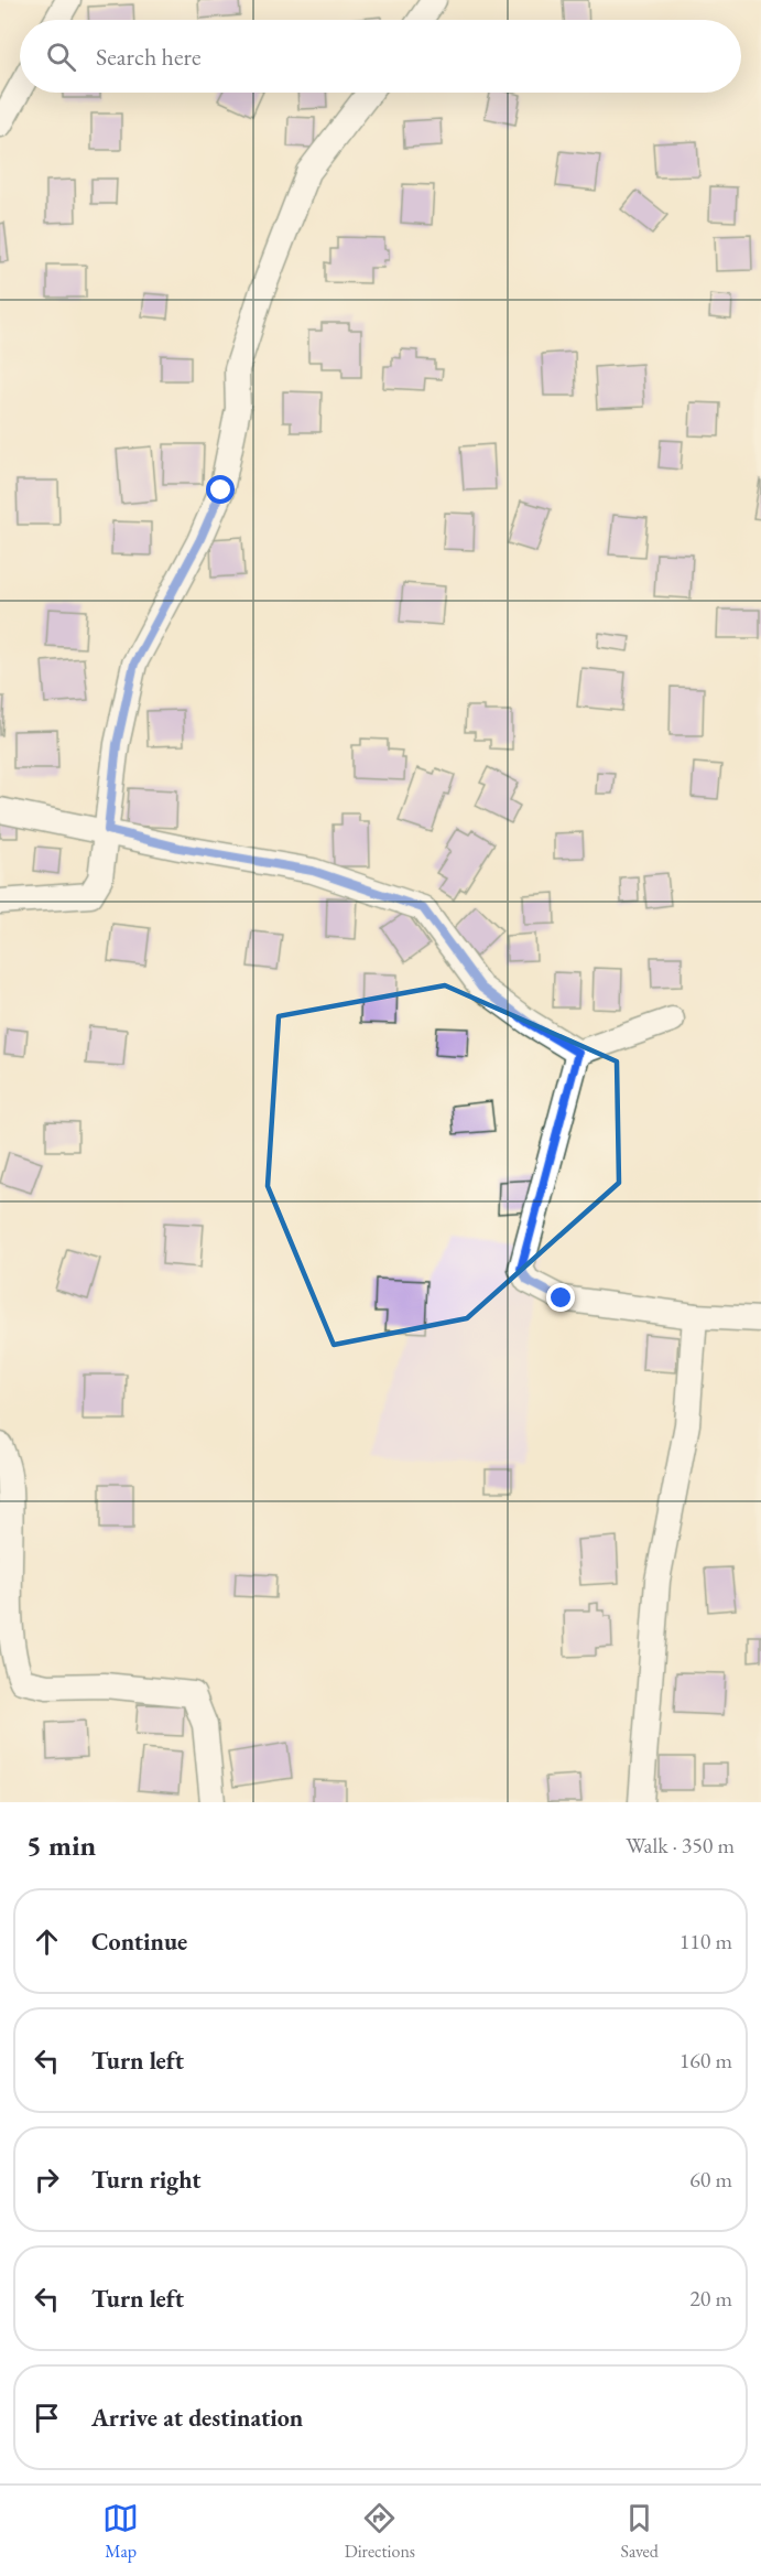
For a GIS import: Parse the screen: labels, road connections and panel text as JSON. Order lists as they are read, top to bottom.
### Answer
{
  "page": {
    "search": "Search here",
    "heading": ["5 min", "Walk · 350 m"],
    "list": [
      ["Continue", "110 m"],
      ["Turn left", "160 m"],
      ["Turn right", "60 m"],
      ["Turn left", "20 m"],
      "Arrive at destination"
    ],
    "nav": ["Map", "Directions", "Saved"]
  }
}
